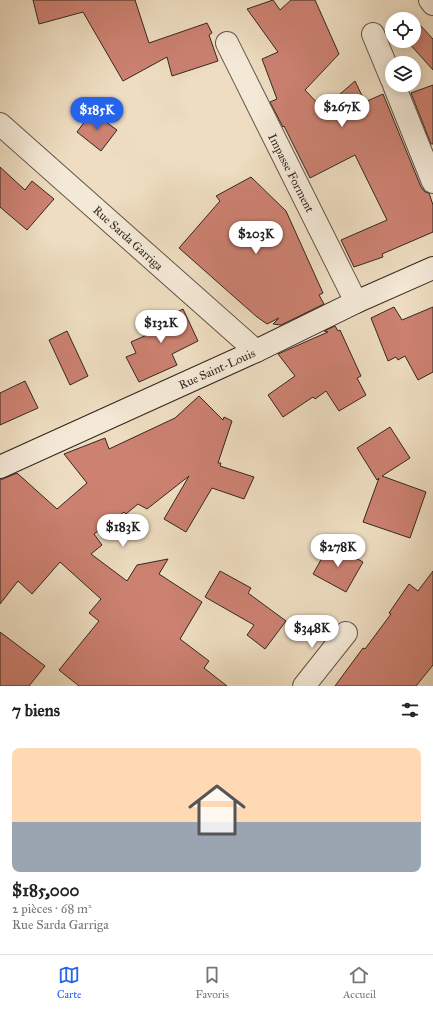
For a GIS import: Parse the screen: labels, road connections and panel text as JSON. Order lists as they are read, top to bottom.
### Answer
{
  "streets": {
    "street": ["Impasse Forment", "Rue Sarda Garriga", "Rue Saint-Louis"]
  },
  "crossings": [
    ["Impasse Forment", "Rue Saint-Louis"],
    ["Rue Sarda Garriga", "Rue Saint-Louis"]
  ],
  "page": {
    "price": [
      "$267K",
      "$185K",
      "$203K",
      "$132K",
      "$183K",
      "$278K",
      "$348K"
    ],
    "heading": "7 biens",
    "list": [
      {
        "name": "$185,000",
        "note": "2 pièces · 68 m² · Rue Sarda Garriga"
      }
    ],
    "tabs": ["Carte", "Favoris", "Accueil"]
  }
}
